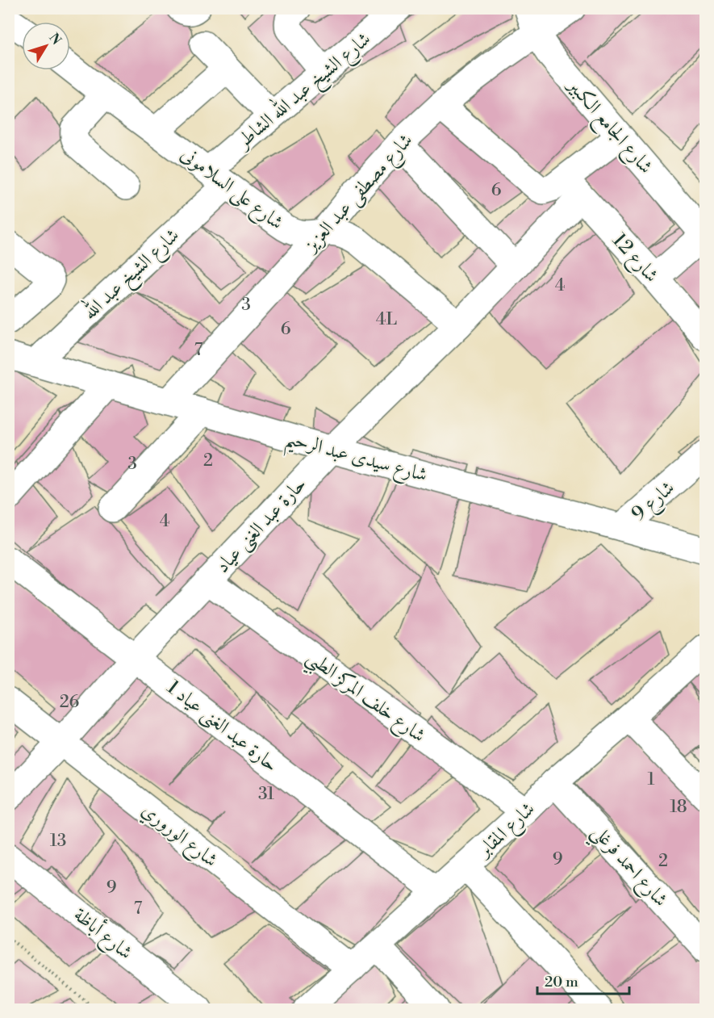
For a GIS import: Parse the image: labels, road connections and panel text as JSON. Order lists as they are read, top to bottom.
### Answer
{
  "streets": {
    "street": [
      "شارع الشيخ عبد الله الشاطر",
      "شارع الجامع الكبير",
      "شارع على السلامونى",
      "شارع مصطفى عبد العزيز",
      "شارع 12",
      "شارع الشيخ عبد الله",
      "شارع سيدى عبد الرحيم",
      "شارع 9",
      "حارة عبد الغنى عياد",
      "شارع خلف المركز الطبي",
      "حارة عبد الغنى عياد 1",
      "شارع المقابر",
      "شارع الوروري",
      "شارع احمد فرغلي",
      "شارع أباظة"
    ]
  },
  "crossings": [
    ["شارع الشيخ عبد الله الشاطر", "شارع على السلامونى"],
    ["شارع الشيخ عبد الله الشاطر", "شارع الشيخ عبد الله"],
    ["شارع الجامع الكبير", "شارع مصطفى عبد العزيز"],
    ["شارع على السلامونى", "شارع مصطفى عبد العزيز"],
    ["شارع على السلامونى", "شارع الشيخ عبد الله"],
    ["شارع على السلامونى", "حارة عبد الغنى عياد"],
    ["شارع مصطفى عبد العزيز", "شارع سيدى عبد الرحيم"],
    ["شارع 12", "حارة عبد الغنى عياد"],
    ["شارع الشيخ عبد الله", "شارع سيدى عبد الرحيم"],
    ["شارع سيدى عبد الرحيم", "شارع 9"],
    ["شارع سيدى عبد الرحيم", "حارة عبد الغنى عياد"],
    ["حارة عبد الغنى عياد", "شارع خلف المركز الطبي"],
    ["حارة عبد الغنى عياد", "حارة عبد الغنى عياد 1"],
    ["حارة عبد الغنى عياد", "شارع الوروري"],
    ["شارع خلف المركز الطبي", "شارع المقابر"],
    ["حارة عبد الغنى عياد 1", "شارع المقابر"],
    ["شارع المقابر", "شارع الوروري"],
    ["شارع المقابر", "شارع احمد فرغلي"]
  ],
  "house_numbers": [
    "6",
    "4",
    "3",
    "4L",
    "6",
    "7",
    "2",
    "3",
    "4",
    "26",
    "1",
    "31",
    "18",
    "13",
    "9",
    "2",
    "9",
    "7"
  ],
  "scale_bar": "20 m",
  "north": "top right"
}
